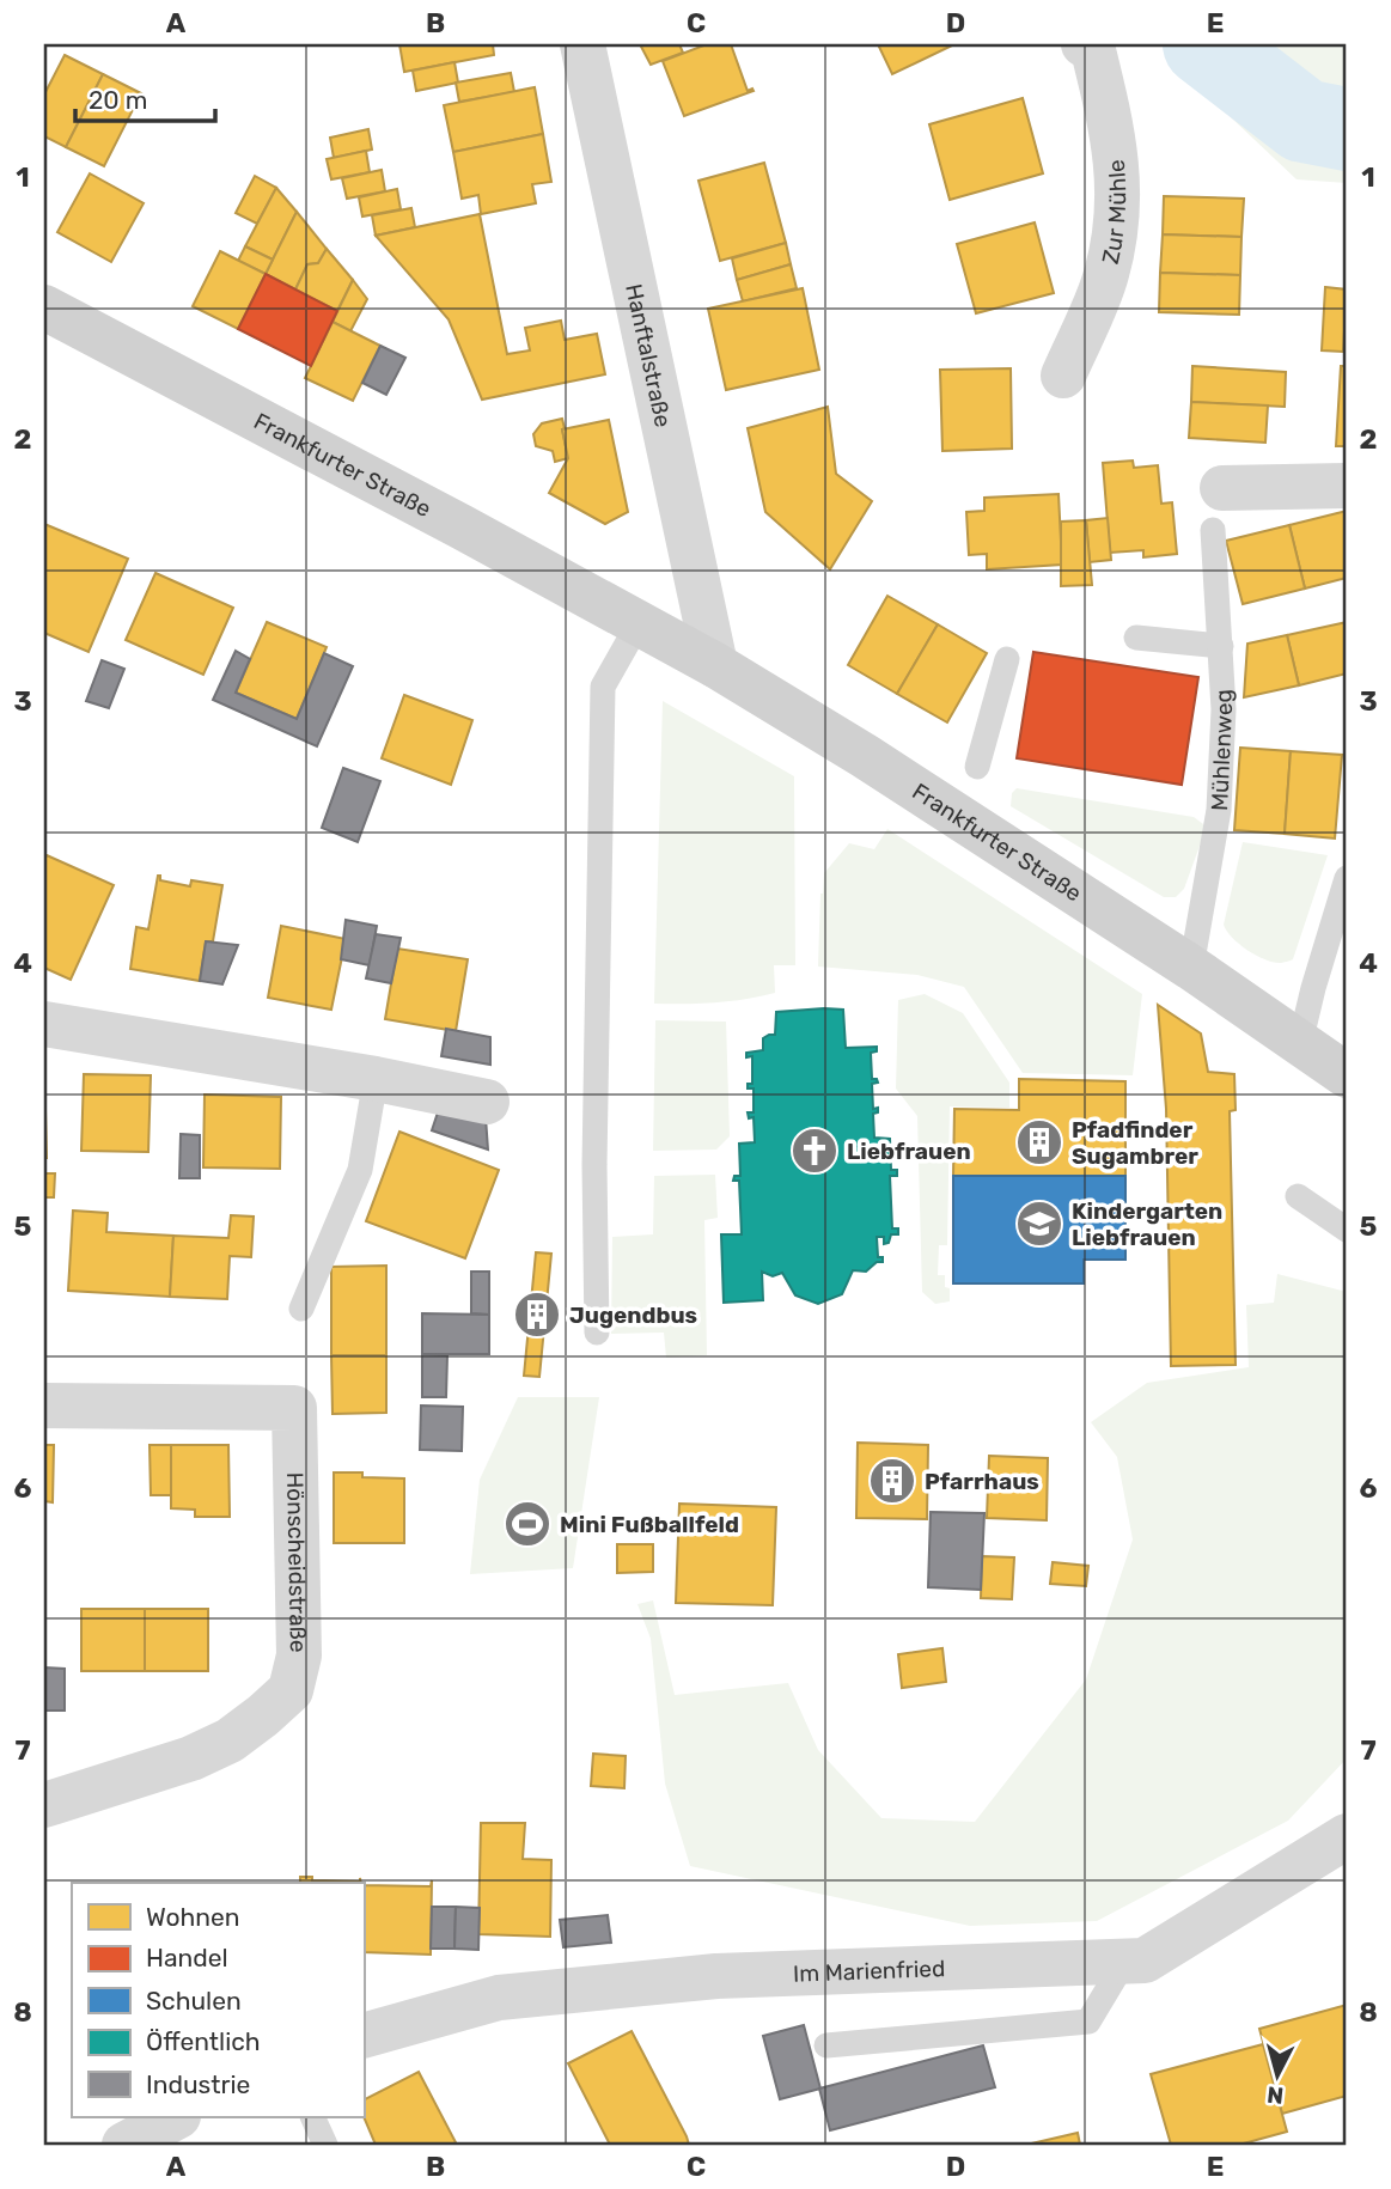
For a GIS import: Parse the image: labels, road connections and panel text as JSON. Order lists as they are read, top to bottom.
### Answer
{
  "streets": {
    "main road": ["Frankfurter Straße"],
    "street": [
      "Zur Mühle",
      "Hanftalstraße",
      "Hönscheidstraße",
      "Im Marienfried"
    ],
    "lane": ["Mühlenweg"]
  },
  "crossings": [
    ["Hanftalstraße", "Frankfurter Straße"],
    ["Frankfurter Straße", "Mühlenweg"]
  ],
  "places": {
    "building": ["Pfadfinder Sugambrer", "Jugendbus", "Pfarrhaus"],
    "church": ["Liebfrauen"],
    "school or university": ["Kindergarten Liebfrauen"],
    "sports": ["Mini Fußballfeld"]
  },
  "legend": [
    "Wohnen",
    "Handel",
    "Schulen",
    "Öffentlich",
    "Industrie"
  ],
  "scale_bar": "20 m",
  "north": "bottom",
  "grid": {
    "columns": [
      "A",
      "B",
      "C",
      "D",
      "E"
    ],
    "rows": [
      "1",
      "2",
      "3",
      "4",
      "5",
      "6",
      "7",
      "8"
    ]
  }
}
